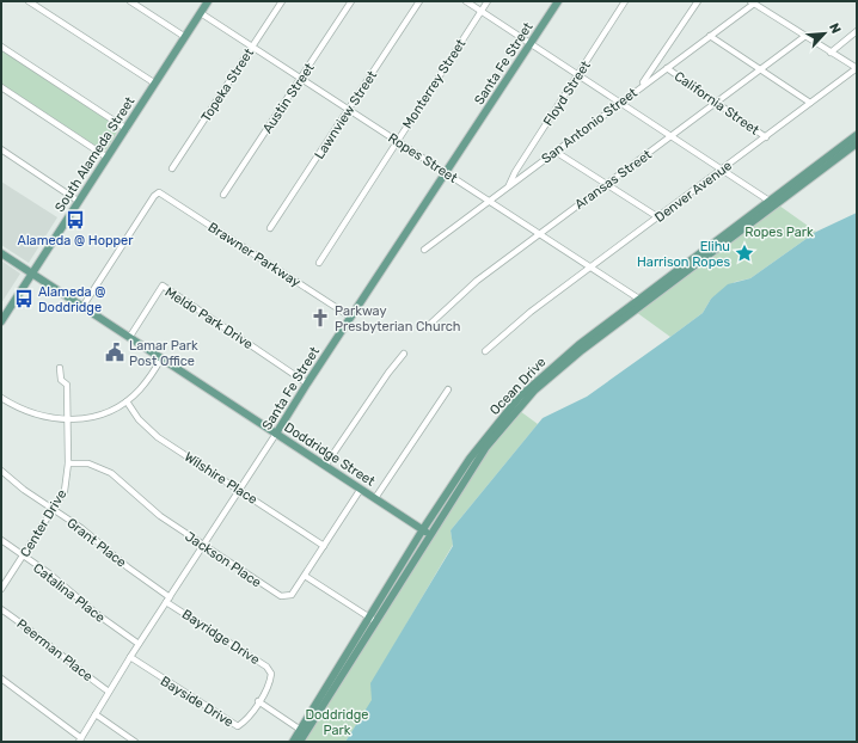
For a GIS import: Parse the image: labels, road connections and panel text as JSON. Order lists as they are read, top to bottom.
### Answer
{
  "streets": {
    "main road": [
      "Santa Fe Street",
      "South Alameda Street",
      "Ocean Drive",
      "Doddridge Street"
    ],
    "street": [
      "Monterrey Street",
      "Topeka Street",
      "Floyd Street",
      "Austin Street",
      "California Street",
      "Lawnview Street",
      "San Antonio Street",
      "Ropes Street",
      "Aransas Street",
      "Denver Avenue",
      "Brawner Parkway",
      "Meldo Park Drive",
      "Wilshire Place",
      "Center Drive",
      "Grant Place",
      "Jackson Place",
      "Catalina Place",
      "Bayridge Drive",
      "Peerman Place",
      "Bayside Drive"
    ]
  },
  "crossings": [
    ["Santa Fe Street", "Ropes Street"],
    ["Santa Fe Street", "Brawner Parkway"],
    ["Santa Fe Street", "Meldo Park Drive"],
    ["Santa Fe Street", "Doddridge Street"],
    ["Santa Fe Street", "Wilshire Place"],
    ["Santa Fe Street", "Grant Place"],
    ["Santa Fe Street", "Jackson Place"],
    ["Santa Fe Street", "Catalina Place"],
    ["Santa Fe Street", "Bayridge Drive"],
    ["Santa Fe Street", "Peerman Place"],
    ["Santa Fe Street", "Bayside Drive"],
    ["Monterrey Street", "Ropes Street"],
    ["Topeka Street", "Ropes Street"],
    ["Floyd Street", "San Antonio Street"],
    ["Austin Street", "Ropes Street"],
    ["California Street", "San Antonio Street"],
    ["California Street", "Aransas Street"],
    ["California Street", "Denver Avenue"],
    ["Lawnview Street", "Ropes Street"],
    ["San Antonio Street", "Ropes Street"],
    ["South Alameda Street", "Ropes Street"],
    ["South Alameda Street", "Doddridge Street"],
    ["Ropes Street", "Aransas Street"],
    ["Ropes Street", "Denver Avenue"],
    ["Ropes Street", "Ocean Drive"],
    ["Brawner Parkway", "Doddridge Street"],
    ["Meldo Park Drive", "Doddridge Street"],
    ["Ocean Drive", "Doddridge Street"],
    ["Center Drive", "Grant Place"],
    ["Center Drive", "Jackson Place"],
    ["Center Drive", "Catalina Place"],
    ["Grant Place", "Bayridge Drive"],
    ["Bayridge Drive", "Bayside Drive"]
  ],
  "parks": ["Ropes Park", "Doddridge Park"],
  "places": {
    "bus stop": ["Alameda @ Hopper", "Alameda @ Doddridge"],
    "place": ["Elihu Harrison Ropes"],
    "church": ["Parkway Presbyterian Church"],
    "public building": ["Lamar Park Post Office"]
  },
  "north": "top right"
}
